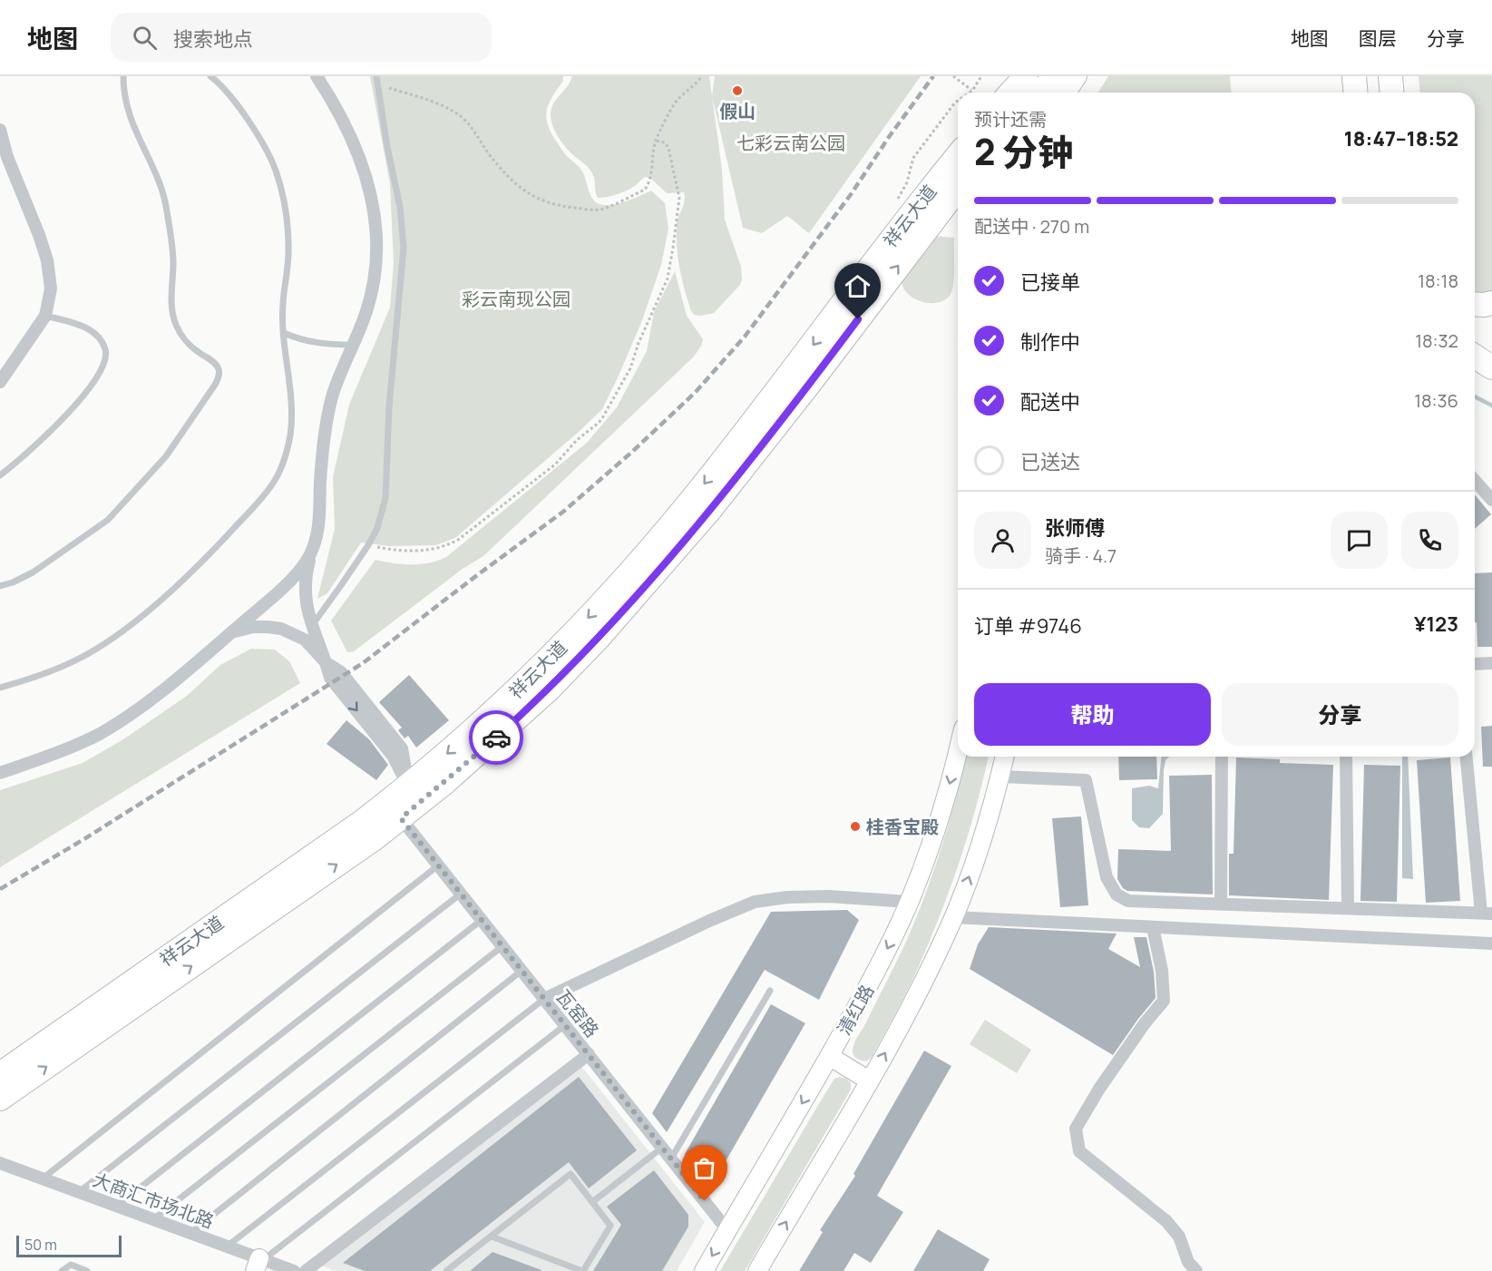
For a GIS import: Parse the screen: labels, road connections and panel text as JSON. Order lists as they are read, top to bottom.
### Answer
{
  "streets": {
    "highway": ["祥云大道"],
    "main road": ["清红路"],
    "street": ["瓦窑路", "大商汇市场北路"]
  },
  "crossings": [
    ["祥云大道", "瓦窑路"],
    ["清红路", "瓦窑路"]
  ],
  "parks": ["七彩云南公园", "彩云南现公园"],
  "places": ["假山", "桂香宝殿"],
  "scale_bar": "50 m",
  "page": {
    "header": "地图",
    "search": "搜索地点",
    "nav": ["地图", "图层", "分享"],
    "heading": ["2 分钟", "预计还需", "18:47–18:52"],
    "panel": [
      "张师傅",
      "骑手 · 4.7",
      "订单 #9746",
      "¥123"
    ],
    "bar": "配送中 · 270 m",
    "list": [
      ["已接单", "18:18"],
      ["制作中", "18:32"],
      ["配送中", "18:36"],
      "已送达"
    ],
    "buttons": ["帮助", "分享"],
    "scale": "50 m"
  }
}
